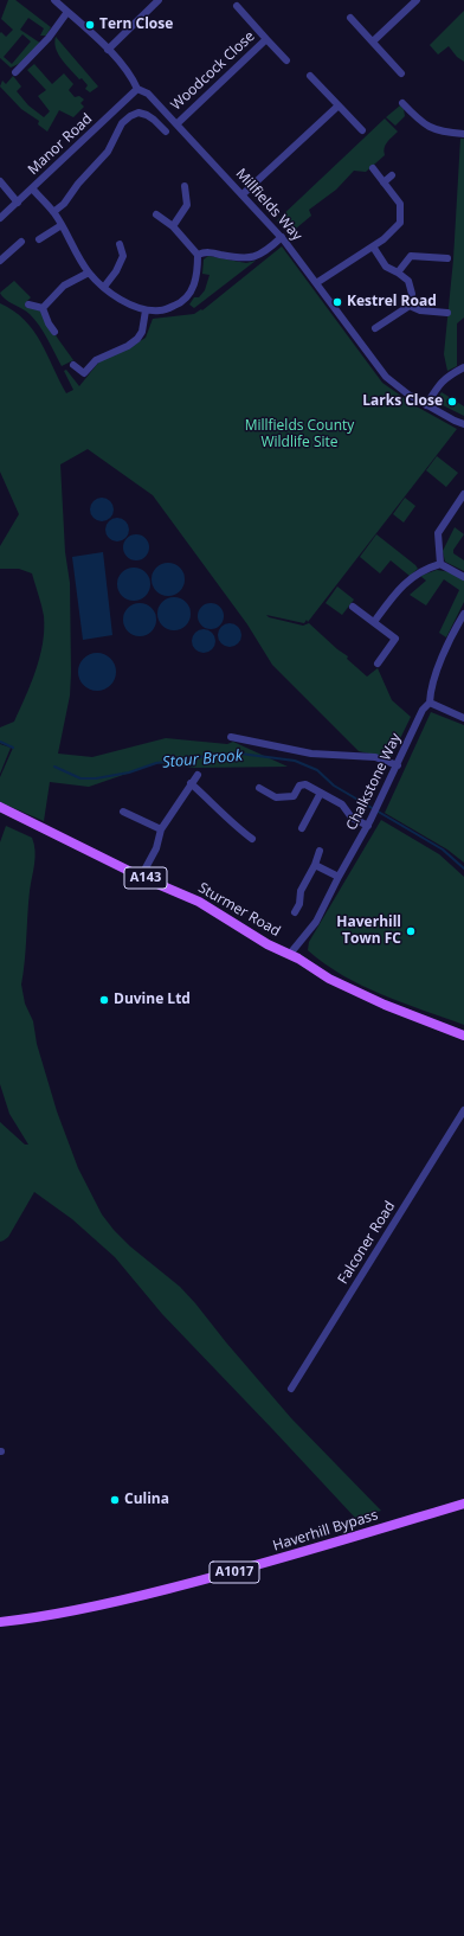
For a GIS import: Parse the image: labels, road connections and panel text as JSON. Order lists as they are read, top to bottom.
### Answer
{
  "streets": {
    "main road": [
      "A143",
      "Sturmer Road",
      "Haverhill Bypass",
      "A1017"
    ],
    "street": [
      "Woodcock Close",
      "Manor Road",
      "Millfields Way",
      "Chalkstone Way",
      "Falconer Road"
    ]
  },
  "crossings": [
    ["Woodcock Close", "Millfields Way"],
    ["Manor Road", "Millfields Way"],
    ["Chalkstone Way", "Sturmer Road"]
  ],
  "water": ["Stour Brook"],
  "parks": ["Millfields County Wildlife Site"],
  "places": [
    "Tern Close",
    "Kestrel Road",
    "Larks Close",
    "Haverhill Town FC",
    "Duvine Ltd",
    "Culina"
  ]
}
